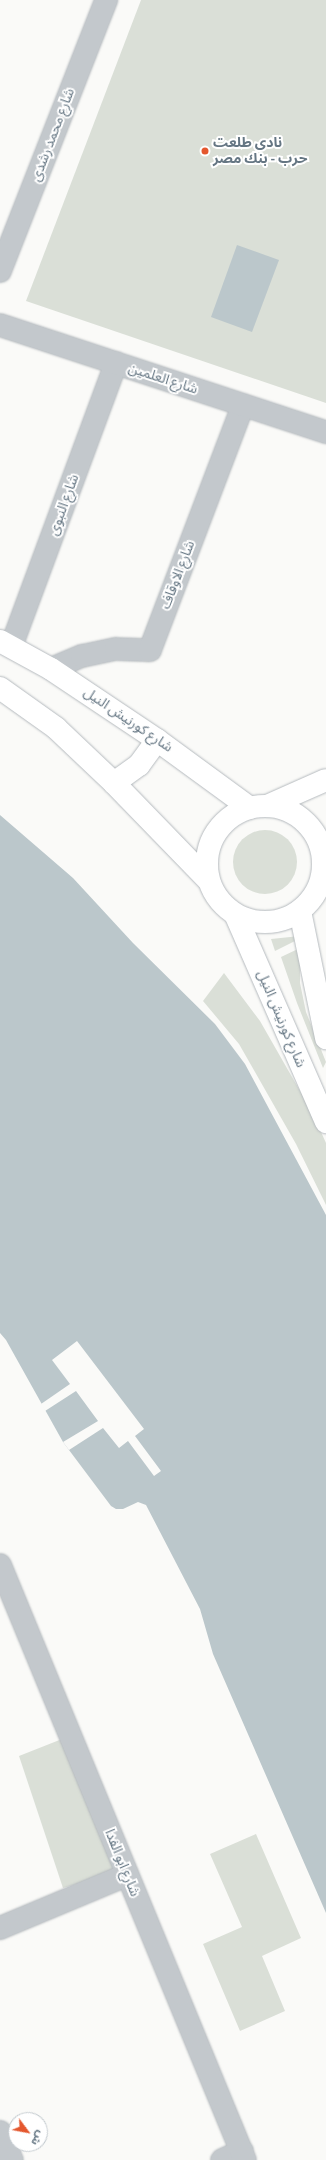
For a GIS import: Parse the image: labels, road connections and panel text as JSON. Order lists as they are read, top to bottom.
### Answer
{
  "streets": {
    "main road": ["شارع كورنيش النيل"],
    "street": [
      "شارع محمد رشدى",
      "شارع العلمين",
      "شارع النبوى",
      "شارع الاوقاف",
      "شارع ابو الفدا"
    ]
  },
  "crossings": [
    ["شارع العلمين", "شارع النبوى"],
    ["شارع العلمين", "شارع الاوقاف"],
    ["شارع النبوى", "شارع كورنيش النيل"],
    ["شارع الاوقاف", "شارع كورنيش النيل"]
  ],
  "places": ["نادى طلعت حرب - بنك مصر"],
  "north": "bottom right"
}
